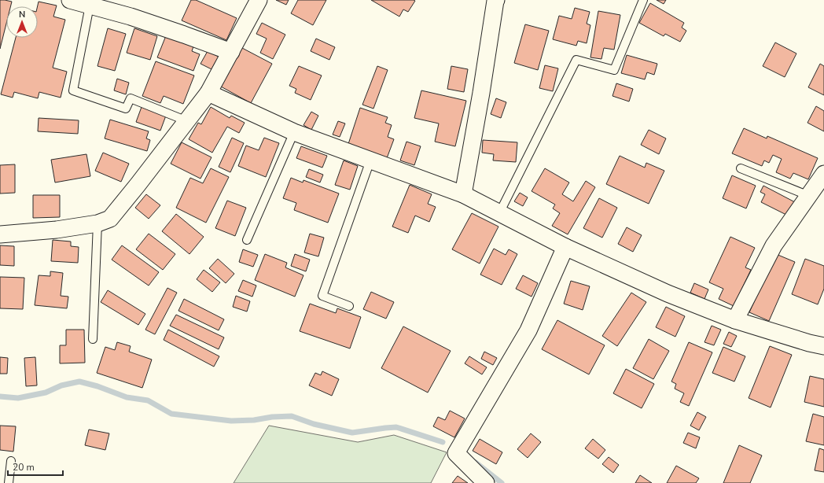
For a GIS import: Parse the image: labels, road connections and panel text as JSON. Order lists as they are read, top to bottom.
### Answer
{
  "scale_bar": "20 m",
  "north": "top"
}
